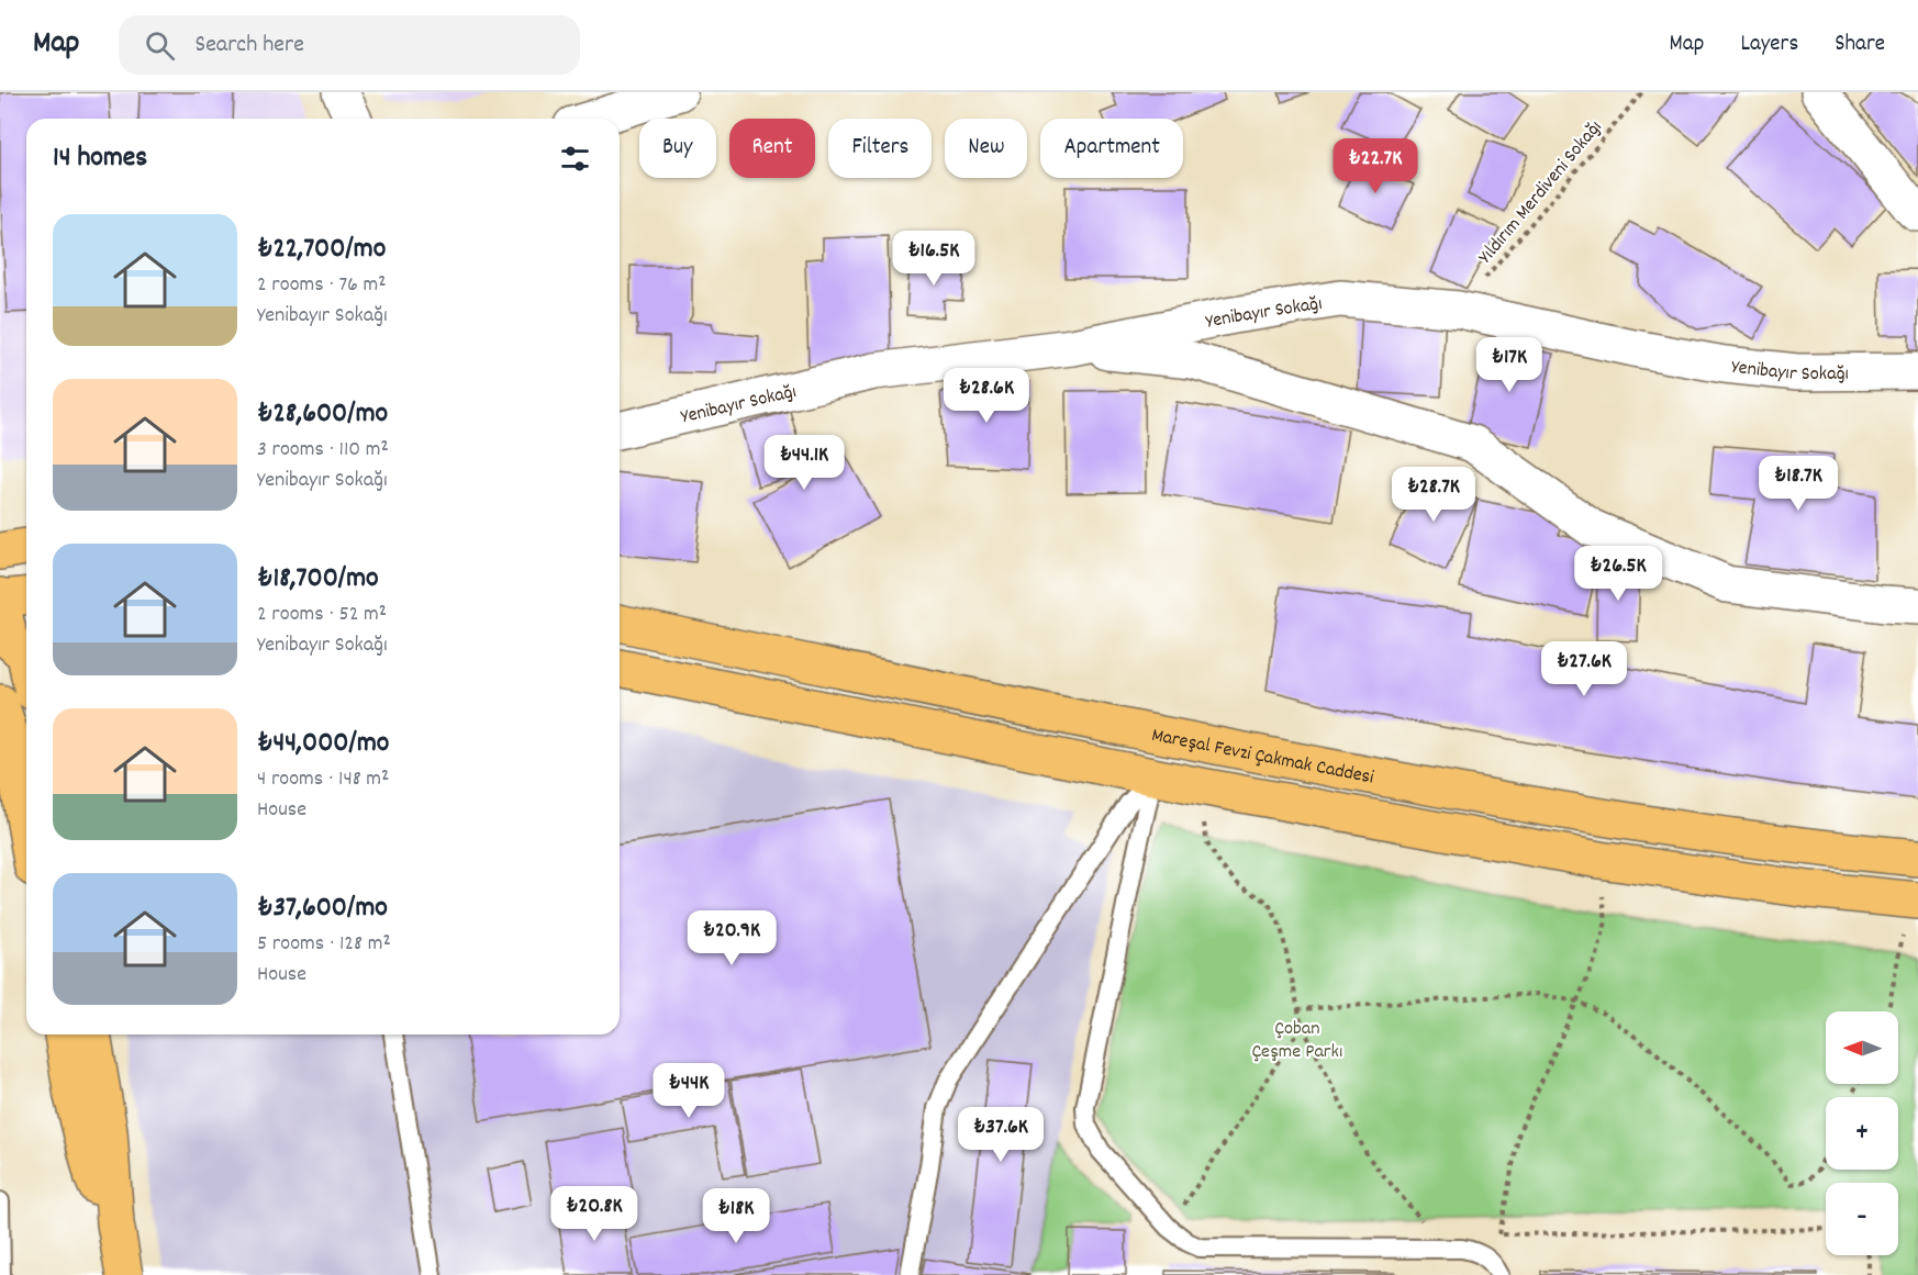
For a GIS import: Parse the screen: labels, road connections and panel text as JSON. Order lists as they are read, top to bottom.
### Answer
{
  "streets": {
    "main road": ["Mareşal Fevzi Çakmak Caddesi"],
    "street": ["Yenibayır Sokağı"],
    "path": ["Yıldırım Merdiveni Sokağı"]
  },
  "crossings": [
    ["Yıldırım Merdiveni Sokağı", "Yenibayır Sokağı"]
  ],
  "parks": ["Çoban Çeşme Parkı"],
  "north": "left",
  "page": {
    "header": "Map",
    "search": "Search here",
    "nav": ["Map", "Layers", "Share"],
    "chip": [
      "Buy",
      "Rent",
      "Filters",
      "New",
      "Apartment"
    ],
    "heading": "14 homes",
    "price": [
      "₺22.7K",
      "₺16.5K",
      "₺17K",
      "₺28.6K",
      "₺44.1K",
      "₺18.7K",
      "₺28.7K",
      "₺26.5K",
      "₺27.6K",
      "₺20.9K",
      "₺44K",
      "₺37.6K",
      "₺20.8K",
      "₺18K"
    ],
    "list": [
      {
        "name": "₺22,700/mo",
        "note": "2 rooms · 76 m² · Yenibayır Sokağı"
      },
      {
        "name": "₺28,600/mo",
        "note": "3 rooms · 110 m² · Yenibayır Sokağı"
      },
      {
        "name": "₺18,700/mo",
        "note": "2 rooms · 52 m² · Yenibayır Sokağı"
      },
      {
        "name": "₺44,000/mo",
        "note": "4 rooms · 148 m² · House"
      },
      {
        "name": "₺37,600/mo",
        "note": "5 rooms · 128 m² · House"
      }
    ],
    "map_buttons": ["+", "−"]
  }
}
